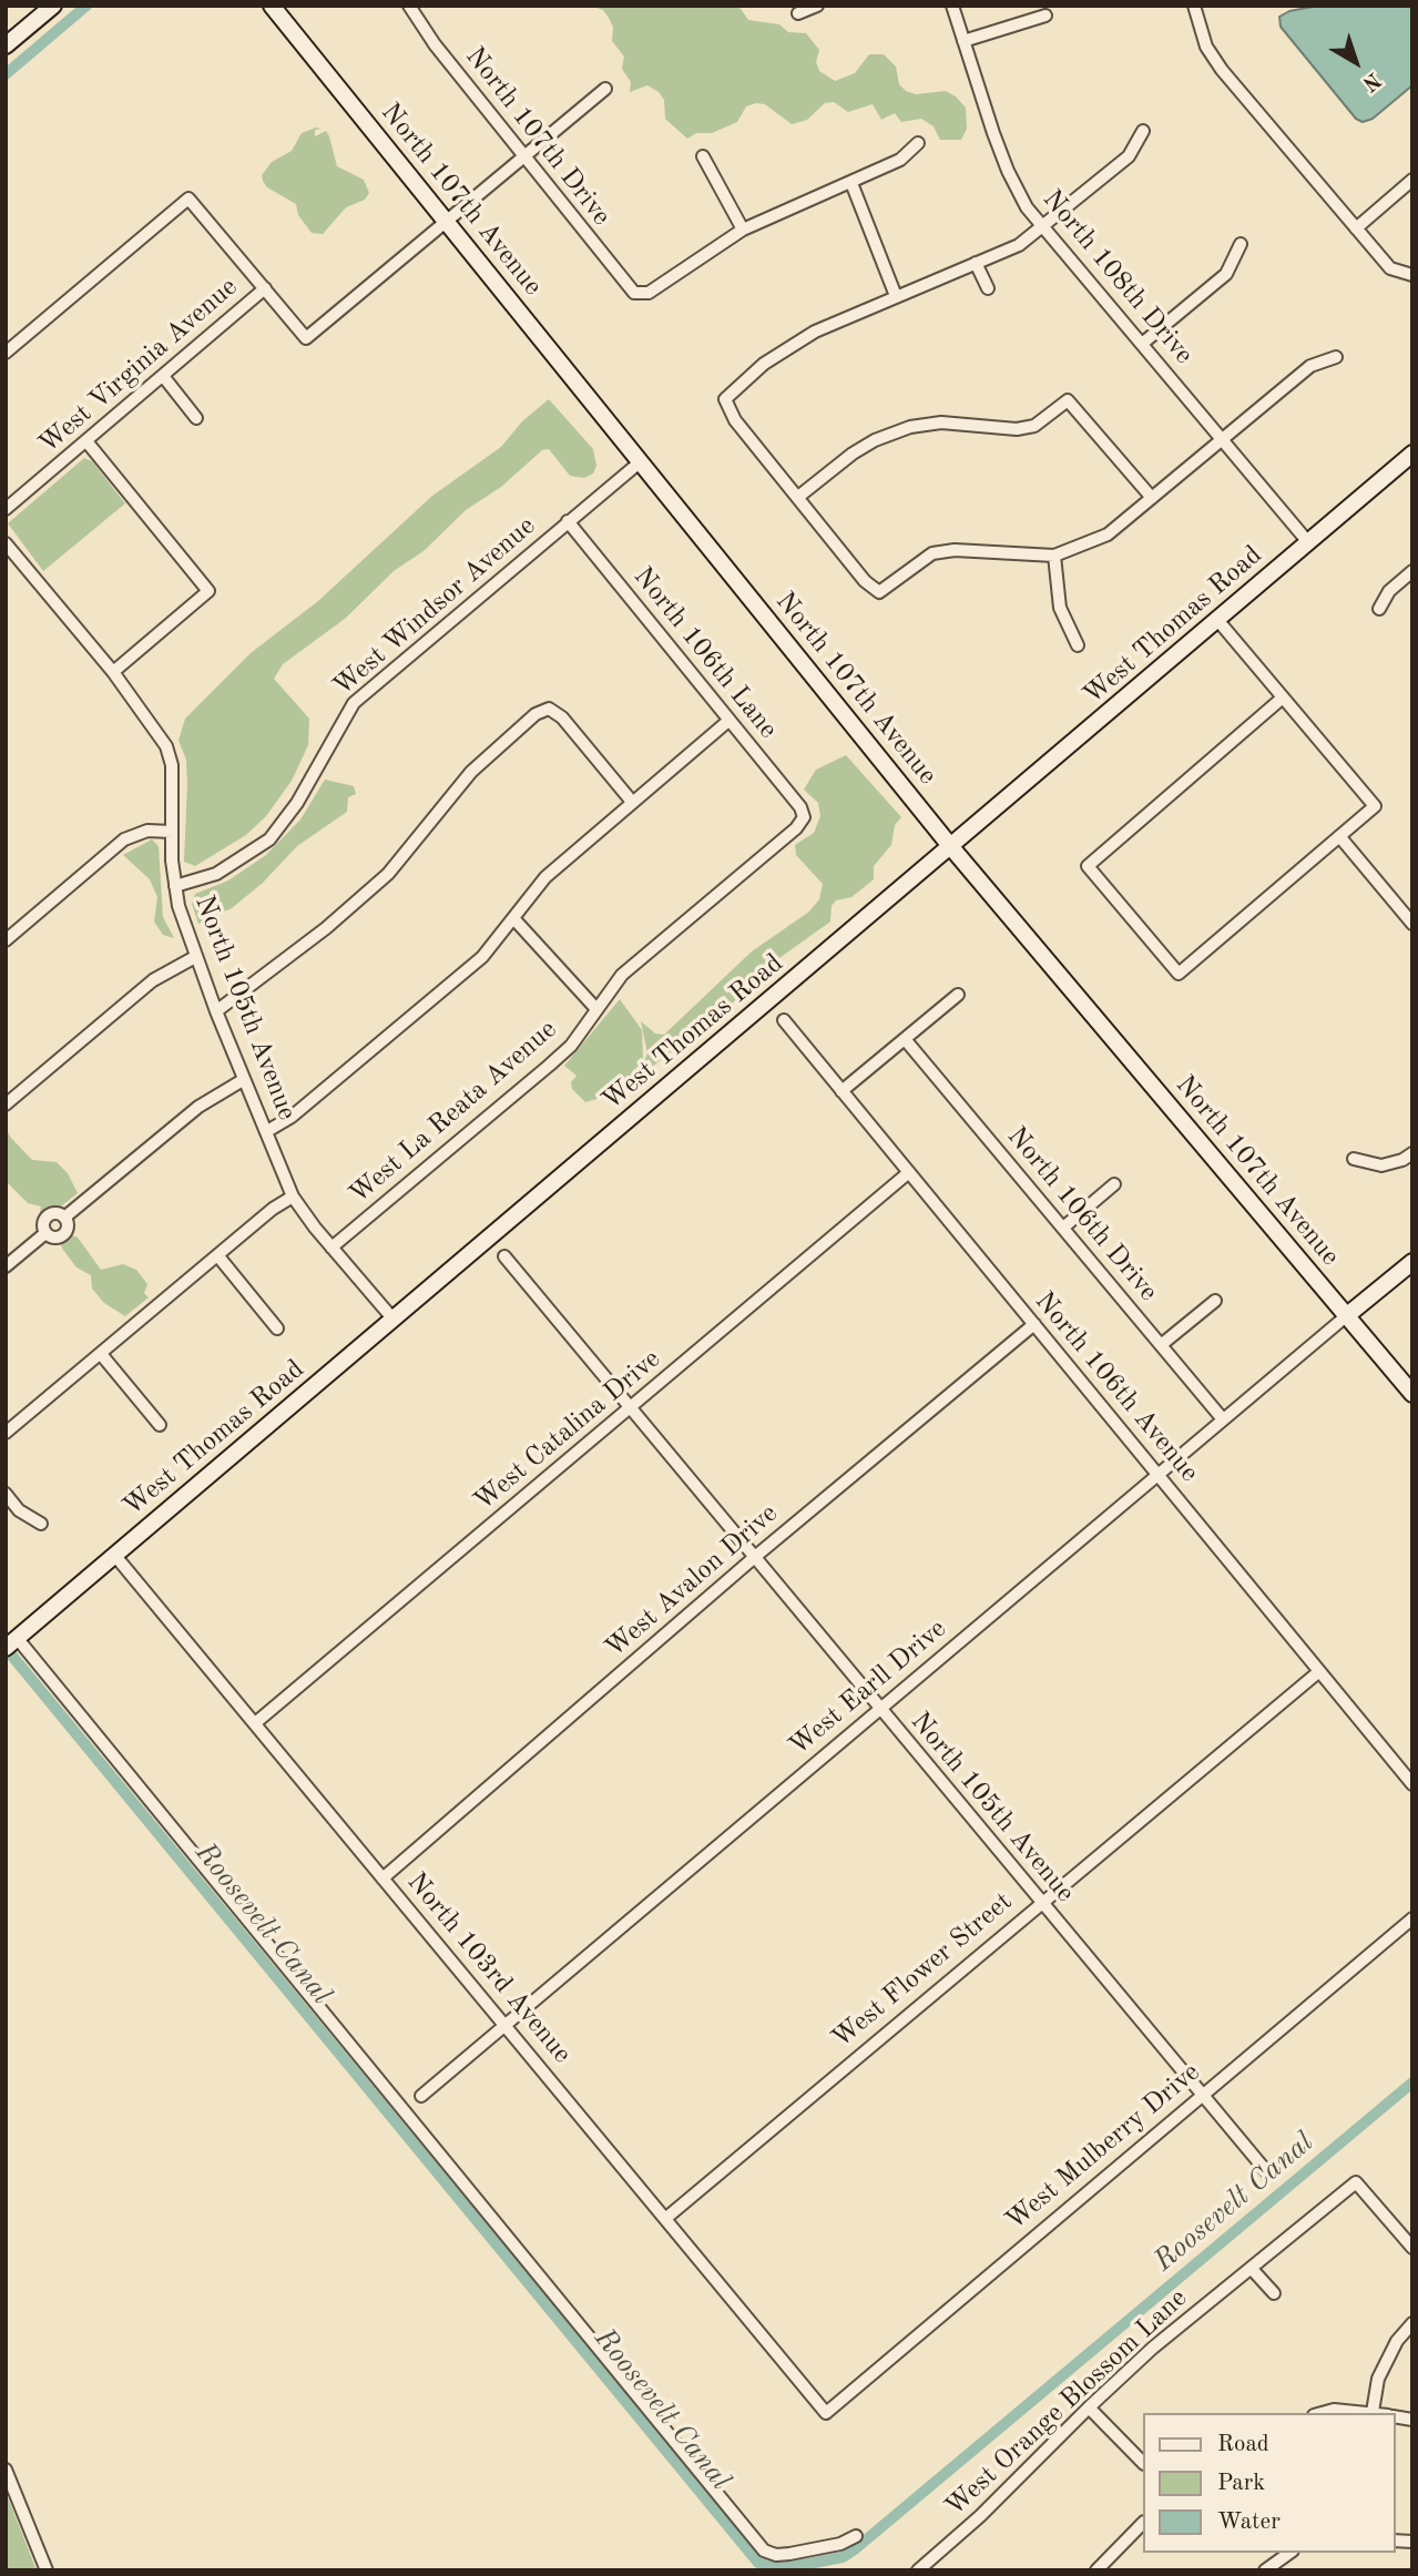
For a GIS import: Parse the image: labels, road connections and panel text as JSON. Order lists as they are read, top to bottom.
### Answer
{
  "streets": {
    "main road": ["North 107th Avenue", "West Thomas Road"],
    "street": [
      "North 107th Drive",
      "North 108th Drive",
      "West Virginia Avenue",
      "West Windsor Avenue",
      "North 106th Lane",
      "North 105th Avenue",
      "West La Reata Avenue",
      "North 106th Drive",
      "North 106th Avenue",
      "West Catalina Drive",
      "West Avalon Drive",
      "West Earll Drive",
      "North 103rd Avenue",
      "West Flower Street",
      "West Mulberry Drive",
      "West Orange Blossom Lane"
    ]
  },
  "crossings": [
    ["North 107th Avenue", "West Windsor Avenue"],
    ["North 107th Avenue", "West Thomas Road"],
    ["North 107th Avenue", "West Earll Drive"],
    ["North 108th Drive", "West Thomas Road"],
    ["West Windsor Avenue", "North 106th Lane"],
    ["West Windsor Avenue", "North 105th Avenue"],
    ["West Thomas Road", "North 105th Avenue"],
    ["West Thomas Road", "North 103rd Avenue"],
    ["North 106th Lane", "West La Reata Avenue"],
    ["North 105th Avenue", "West La Reata Avenue"],
    ["North 105th Avenue", "West Catalina Drive"],
    ["North 105th Avenue", "West Avalon Drive"],
    ["North 105th Avenue", "West Earll Drive"],
    ["North 105th Avenue", "West Flower Street"],
    ["North 105th Avenue", "West Mulberry Drive"],
    ["North 106th Drive", "West Earll Drive"],
    ["North 106th Avenue", "West Catalina Drive"],
    ["North 106th Avenue", "West Avalon Drive"],
    ["North 106th Avenue", "West Earll Drive"],
    ["North 106th Avenue", "West Flower Street"],
    ["West Catalina Drive", "North 103rd Avenue"],
    ["West Avalon Drive", "North 103rd Avenue"],
    ["West Earll Drive", "North 103rd Avenue"],
    ["North 103rd Avenue", "West Flower Street"],
    ["North 103rd Avenue", "West Mulberry Drive"]
  ],
  "water": ["Roosevelt Canal"],
  "legend": ["Road", "Park", "Water"],
  "north": "bottom right"
}
